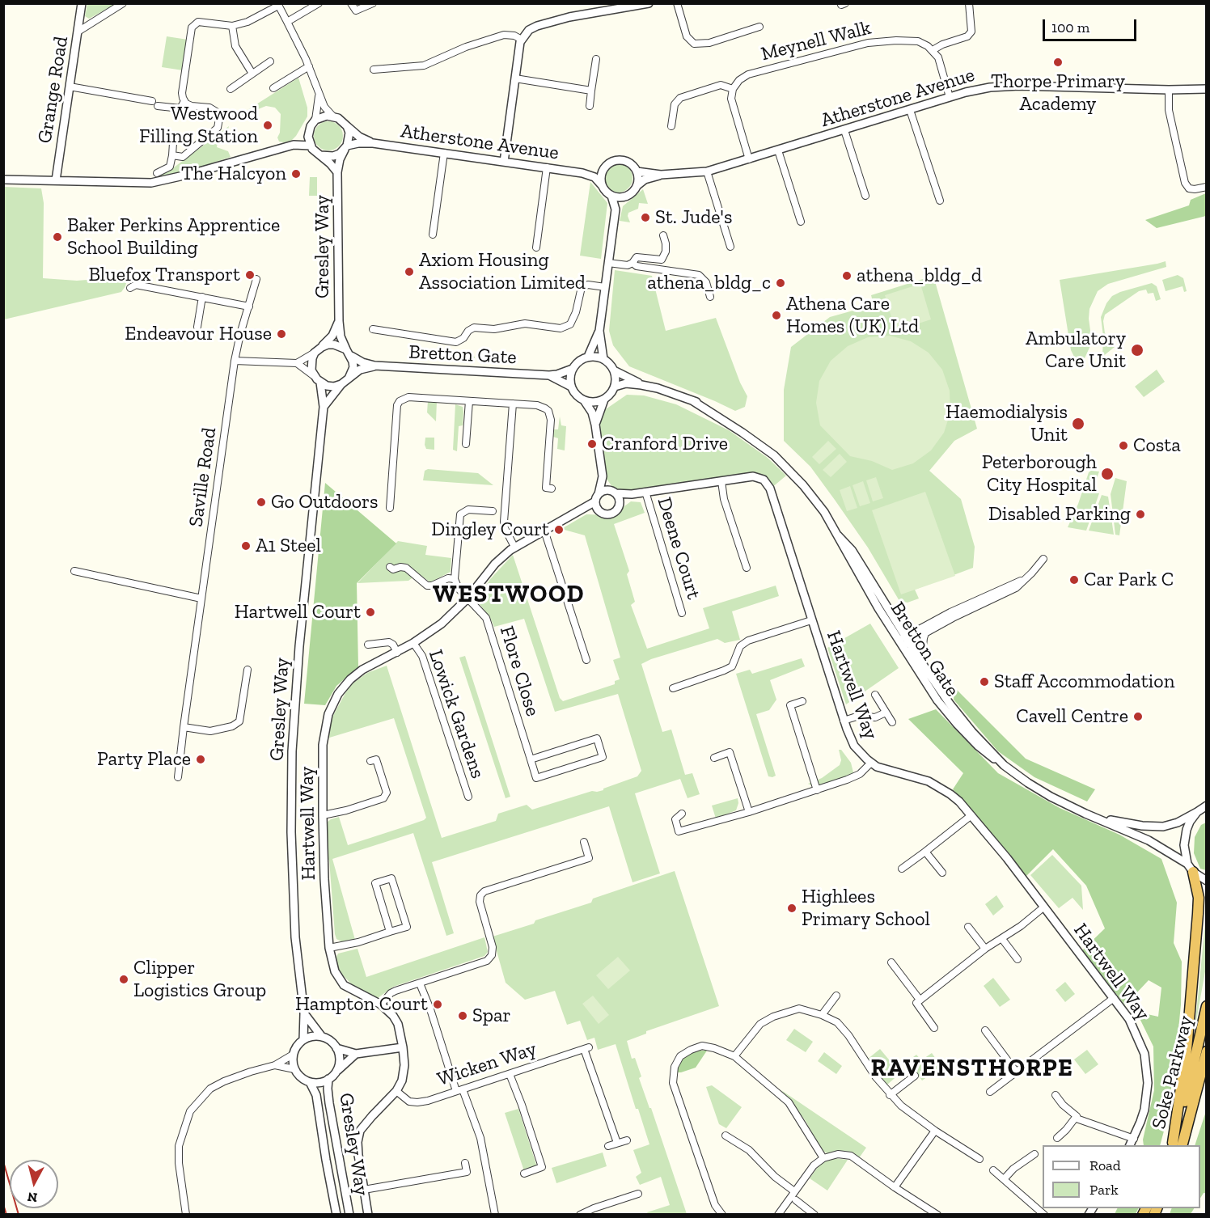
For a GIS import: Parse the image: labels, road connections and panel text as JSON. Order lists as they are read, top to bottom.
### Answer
{
  "streets": {
    "highway": ["Soke Parkway"],
    "street": [
      "Meynell Walk",
      "Grange Road",
      "Atherstone Avenue",
      "Gresley Way",
      "Bretton Gate",
      "Saville Road",
      "Deene Court",
      "Flore Close",
      "Hartwell Way",
      "Lowick Gardens",
      "Wicken Way"
    ]
  },
  "crossings": [
    ["Atherstone Avenue", "Gresley Way"],
    ["Gresley Way", "Bretton Gate"],
    ["Deene Court", "Hartwell Way"],
    ["Flore Close", "Hartwell Way"],
    ["Hartwell Way", "Lowick Gardens"],
    ["Hartwell Way", "Wicken Way"]
  ],
  "districts": ["WESTWOOD", "RAVENSTHORPE"],
  "places": [
    "Thorpe Primary Academy",
    "Westwood Filling Station",
    "The Halcyon",
    "St. Jude's",
    "Baker Perkins Apprentice School Building",
    "Axiom Housing Association Limited",
    "Bluefox Transport",
    "athena_bldg_d",
    "athena_bldg_c",
    "Athena Care Homes (UK) Ltd",
    "Endeavour House",
    "Ambulatory Care Unit",
    "Haemodialysis Unit",
    "Cranford Drive",
    "Costa",
    "Peterborough City Hospital",
    "Go Outdoors",
    "Disabled Parking",
    "Dingley Court",
    "A1 Steel",
    "Car Park C",
    "Hartwell Court",
    "Staff Accommodation",
    "Cavell Centre",
    "Party Place",
    "Highlees Primary School",
    "Clipper Logistics Group",
    "Hampton Court",
    "Spar"
  ],
  "legend": ["Road", "Park"],
  "scale_bar": "100 m",
  "north": "bottom"
}
